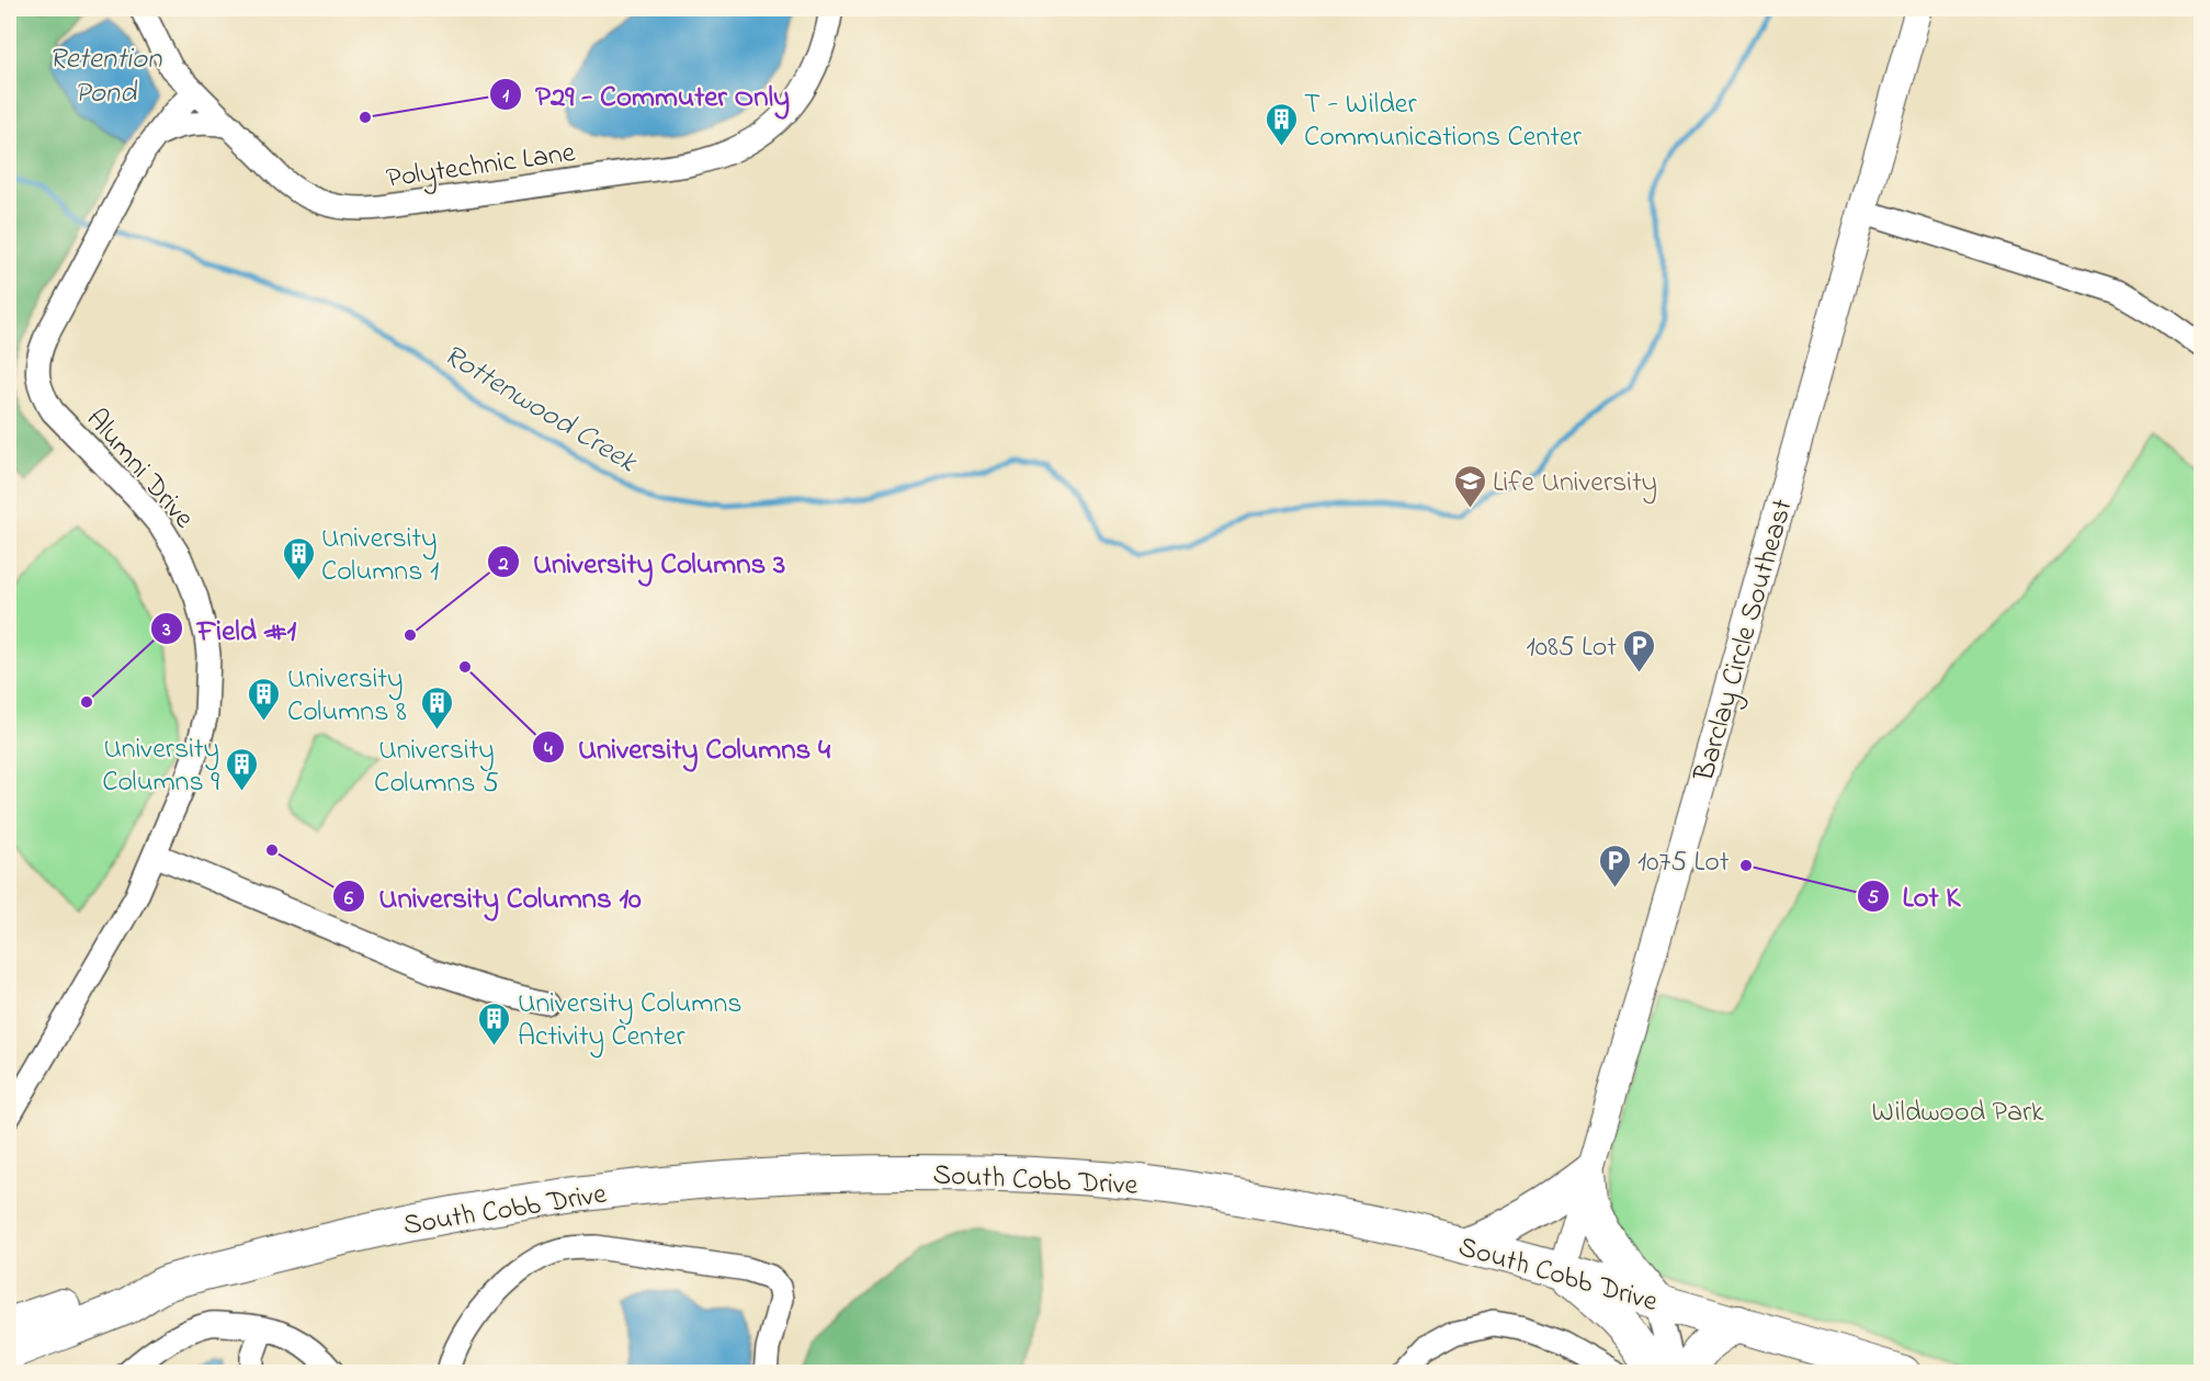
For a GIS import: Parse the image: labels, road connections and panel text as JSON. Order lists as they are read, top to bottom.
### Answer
{
  "streets": {
    "main road": ["South Cobb Drive"],
    "street": ["Polytechnic Lane", "Alumni Drive", "Barclay Circle Southeast"]
  },
  "crossings": [
    ["Polytechnic Lane", "Alumni Drive"],
    ["Barclay Circle Southeast", "South Cobb Drive"]
  ],
  "water": ["Retention Pond", "Rottenwood Creek"],
  "parks": ["Wildwood Park"],
  "places": {
    "other": [
      "P29 - Commuter Only",
      "University Columns 3",
      "University Columns 4",
      "Field #1",
      "University Columns 10",
      "Lot K"
    ],
    "building": [
      "T - Wilder Communications Center",
      "University Columns 1",
      "University Columns 8",
      "University Columns 5",
      "University Columns 9",
      "University Columns Activity Center"
    ],
    "school or university": ["Life University"],
    "parking": ["1085 Lot", "1075 Lot"]
  }
}
